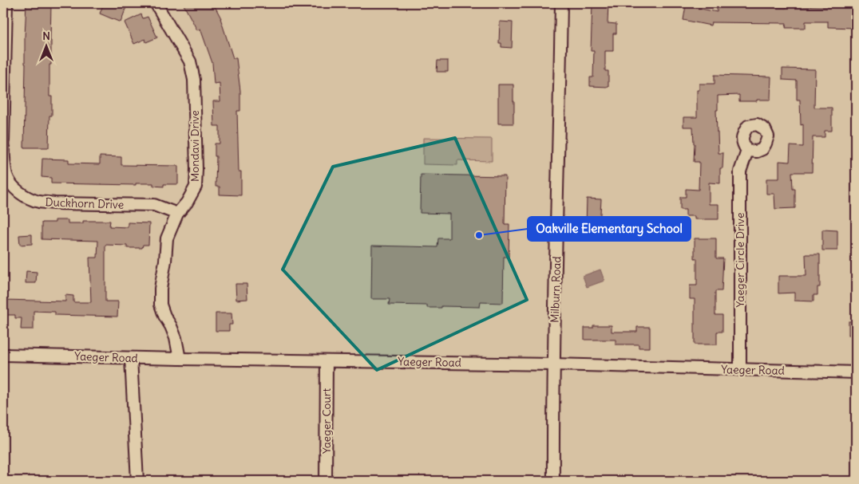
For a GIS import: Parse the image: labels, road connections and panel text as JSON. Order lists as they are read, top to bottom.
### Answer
{
  "streets": {
    "street": [
      "Mondavi Drive",
      "Duckhorn Drive",
      "Yaeger Circle Drive",
      "Milburn Road",
      "Yaeger Road",
      "Yaeger Court"
    ]
  },
  "crossings": [
    ["Mondavi Drive", "Duckhorn Drive"],
    ["Mondavi Drive", "Yaeger Road"],
    ["Yaeger Circle Drive", "Yaeger Road"],
    ["Milburn Road", "Yaeger Road"],
    ["Yaeger Road", "Yaeger Court"]
  ],
  "places": ["Oakville Elementary School"],
  "north": "top"
}
